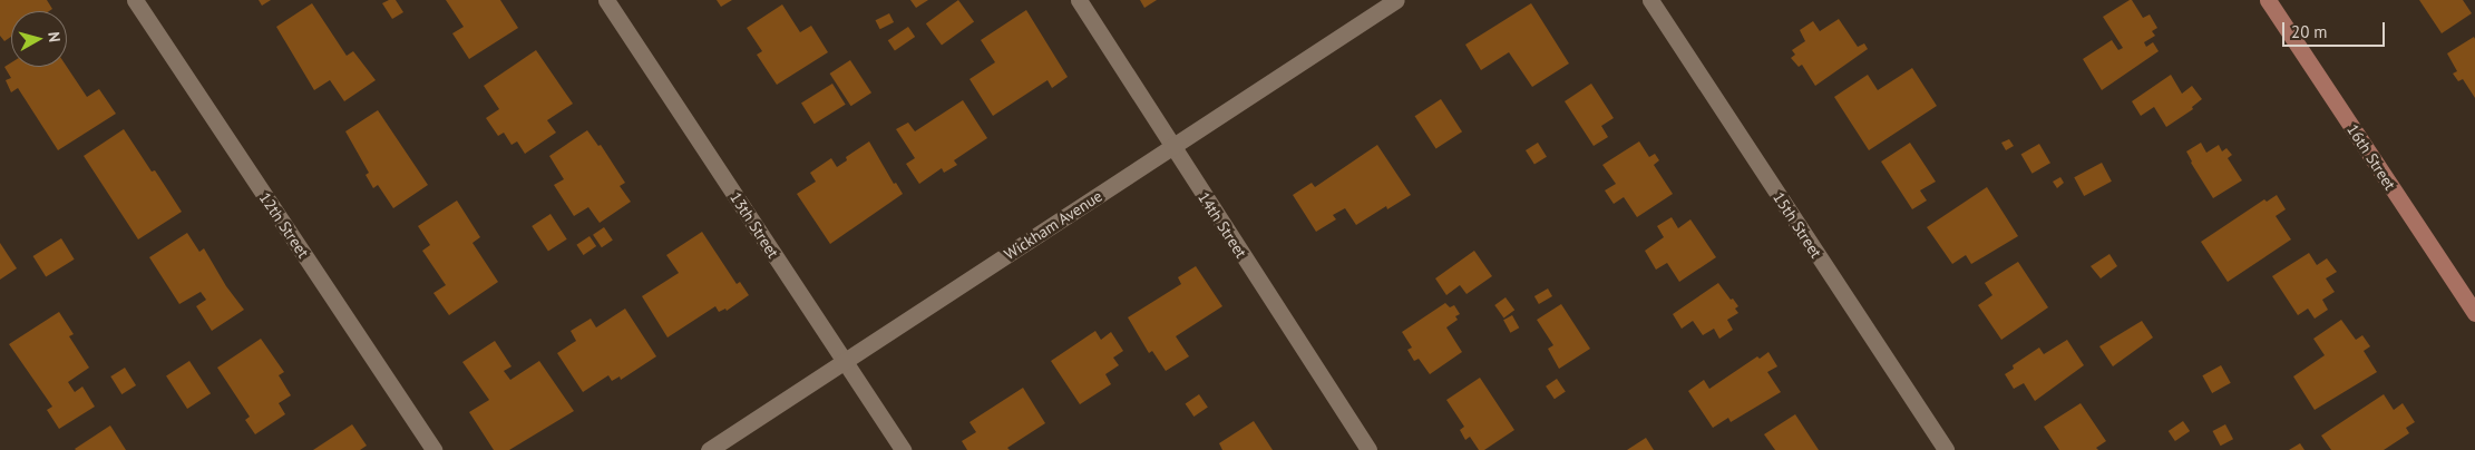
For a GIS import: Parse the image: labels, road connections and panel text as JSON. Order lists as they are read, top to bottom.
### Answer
{
  "streets": {
    "main road": ["16th Street"],
    "street": [
      "12th Street",
      "13th Street",
      "Wickham Avenue",
      "14th Street",
      "15th Street"
    ]
  },
  "crossings": [
    ["13th Street", "Wickham Avenue"],
    ["Wickham Avenue", "14th Street"]
  ],
  "scale_bar": "20 m",
  "north": "right"
}
